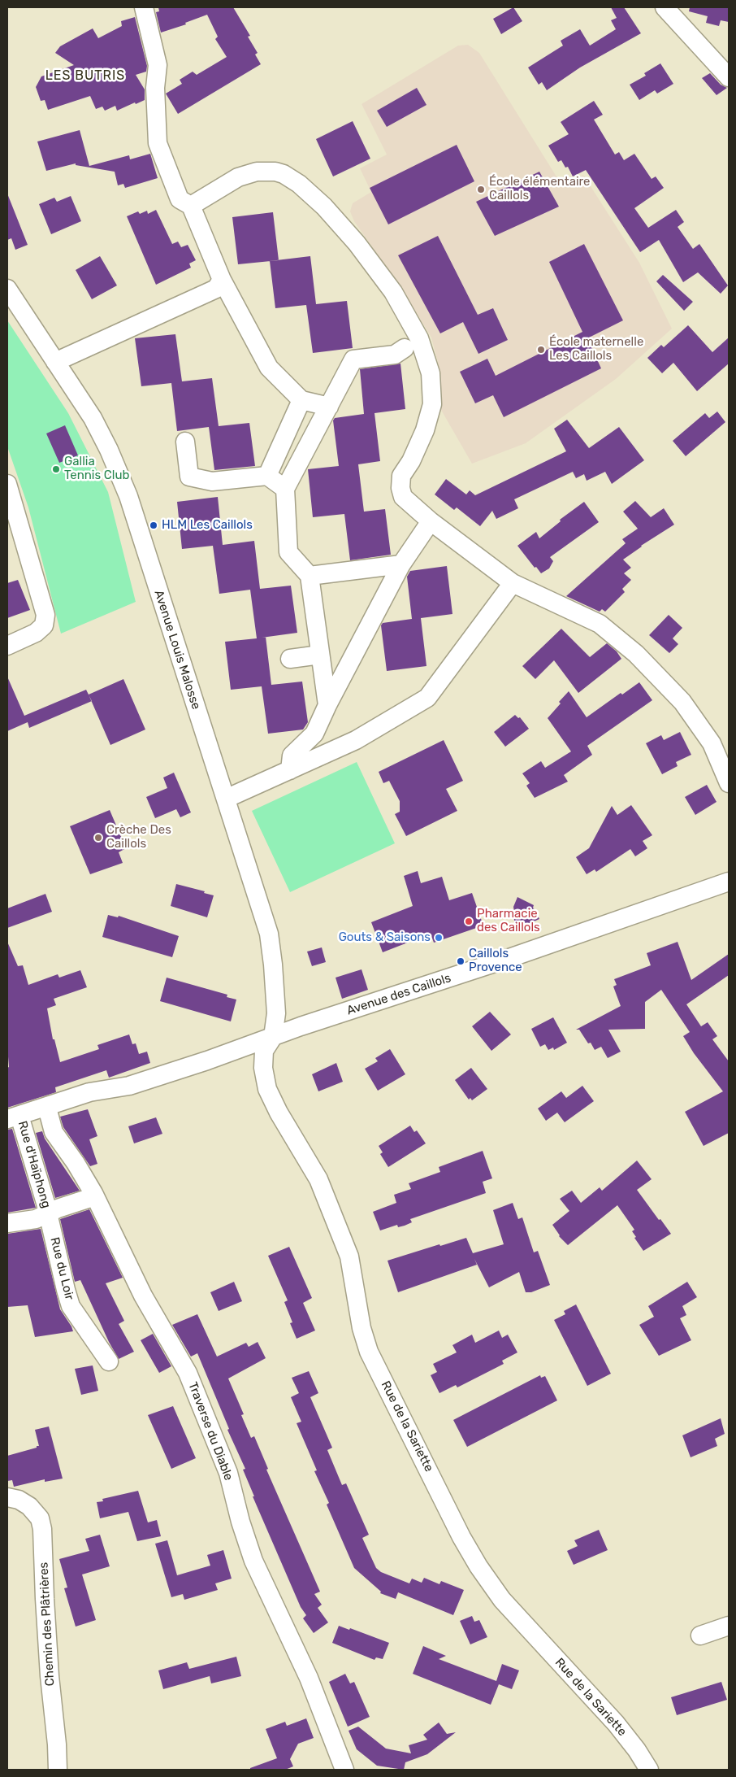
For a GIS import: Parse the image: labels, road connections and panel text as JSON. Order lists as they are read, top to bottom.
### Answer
{
  "streets": {
    "street": [
      "Avenue Louis Malosse",
      "Avenue des Caillols",
      "Rue d'Haïphong",
      "Rue du Loir",
      "Rue de la Sariette",
      "Traverse du Diable",
      "Chemin des Plâtrières"
    ]
  },
  "crossings": [
    ["Avenue Louis Malosse", "Avenue des Caillols"],
    ["Avenue Louis Malosse", "Rue de la Sariette"],
    ["Avenue des Caillols", "Rue d'Haïphong"],
    ["Avenue des Caillols", "Rue de la Sariette"],
    ["Avenue des Caillols", "Traverse du Diable"],
    ["Rue d'Haïphong", "Rue du Loir"]
  ],
  "districts": ["LES BUTRIS"],
  "places": [
    "École élémentaire Caillols",
    "École maternelle Les Caillols",
    "Gallia Tennis Club",
    "HLM Les Caillols",
    "Crèche Des Caillols",
    "Pharmacie des Caillols",
    "Gouts & Saisons",
    "Caillols Provence"
  ]
}
